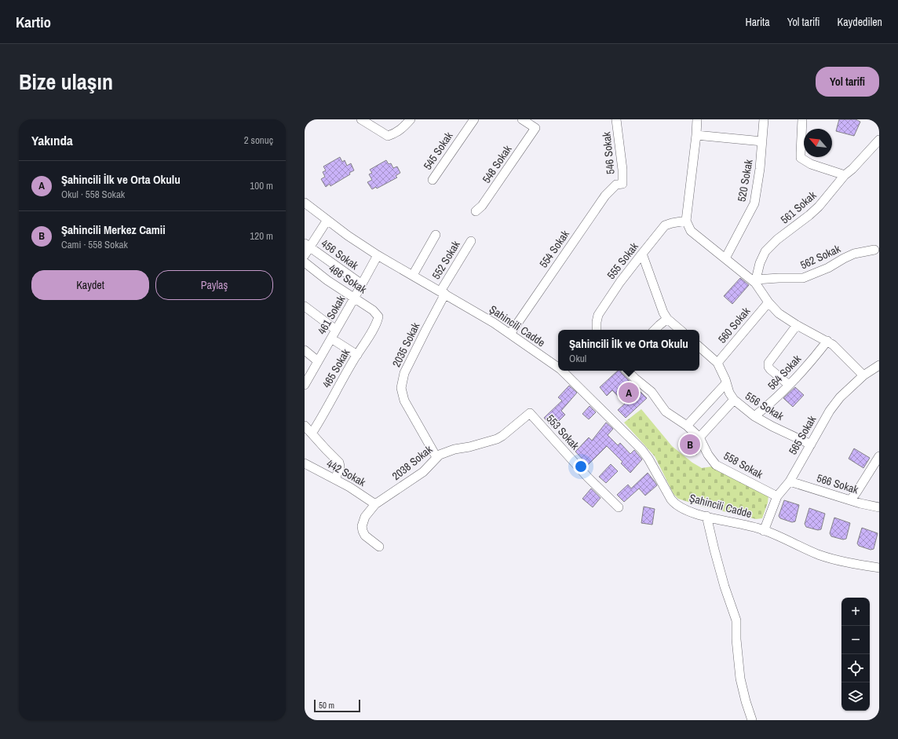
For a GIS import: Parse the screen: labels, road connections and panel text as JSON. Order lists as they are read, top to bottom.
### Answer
{
  "streets": {
    "street": [
      "545 Sokak",
      "546 Sokak",
      "548 Sokak",
      "520 Sokak",
      "561 Sokak",
      "554 Sokak",
      "456 Sokak",
      "562 Sokak",
      "552 Sokak",
      "555 Sokak",
      "466 Sokak",
      "461 Sokak",
      "560 Sokak",
      "Şahincili Cadde",
      "2035 Sokak",
      "465 Sokak",
      "564 Sokak",
      "556 Sokak",
      "553 Sokak",
      "565 Sokak",
      "2038 Sokak",
      "558 Sokak",
      "442 Sokak",
      "566 Sokak"
    ]
  },
  "crossings": [
    ["546 Sokak", "554 Sokak"],
    ["561 Sokak", "562 Sokak"],
    ["554 Sokak", "Şahincili Cadde"],
    ["456 Sokak", "461 Sokak"],
    ["552 Sokak", "Şahincili Cadde"],
    ["552 Sokak", "2035 Sokak"],
    ["466 Sokak", "461 Sokak"],
    ["466 Sokak", "465 Sokak"],
    ["461 Sokak", "Şahincili Cadde"],
    ["560 Sokak", "556 Sokak"],
    ["Şahincili Cadde", "2035 Sokak"],
    ["Şahincili Cadde", "565 Sokak"],
    ["2035 Sokak", "2038 Sokak"],
    ["564 Sokak", "556 Sokak"],
    ["556 Sokak", "565 Sokak"],
    ["553 Sokak", "2038 Sokak"],
    ["565 Sokak", "558 Sokak"],
    ["565 Sokak", "566 Sokak"],
    ["2038 Sokak", "442 Sokak"]
  ],
  "scale_bar": "50 m",
  "north": "top left",
  "page": {
    "header": "Kartio",
    "nav": ["Harita", "Yol tarifi", "Kaydedilen"],
    "title": "Bize ulaşın",
    "buttons": [
      "Yol tarifi",
      ["Kaydet", "Paylaş"]
    ],
    "heading": ["Yakında", "2 sonuç"],
    "list": [
      {
        "mark": "A",
        "name": "Şahincili İlk ve Orta Okulu",
        "note": "Okul · 558 Sokak",
        "value": "100 m"
      },
      {
        "mark": "B",
        "name": "Şahincili Merkez Camii",
        "note": "Cami · 558 Sokak",
        "value": "120 m"
      }
    ],
    "popup": ["Şahincili İlk ve Orta Okulu", "Okul"],
    "pins": ["A", "B"],
    "map_buttons": ["+", "−"],
    "scale": "50 m"
  }
}
